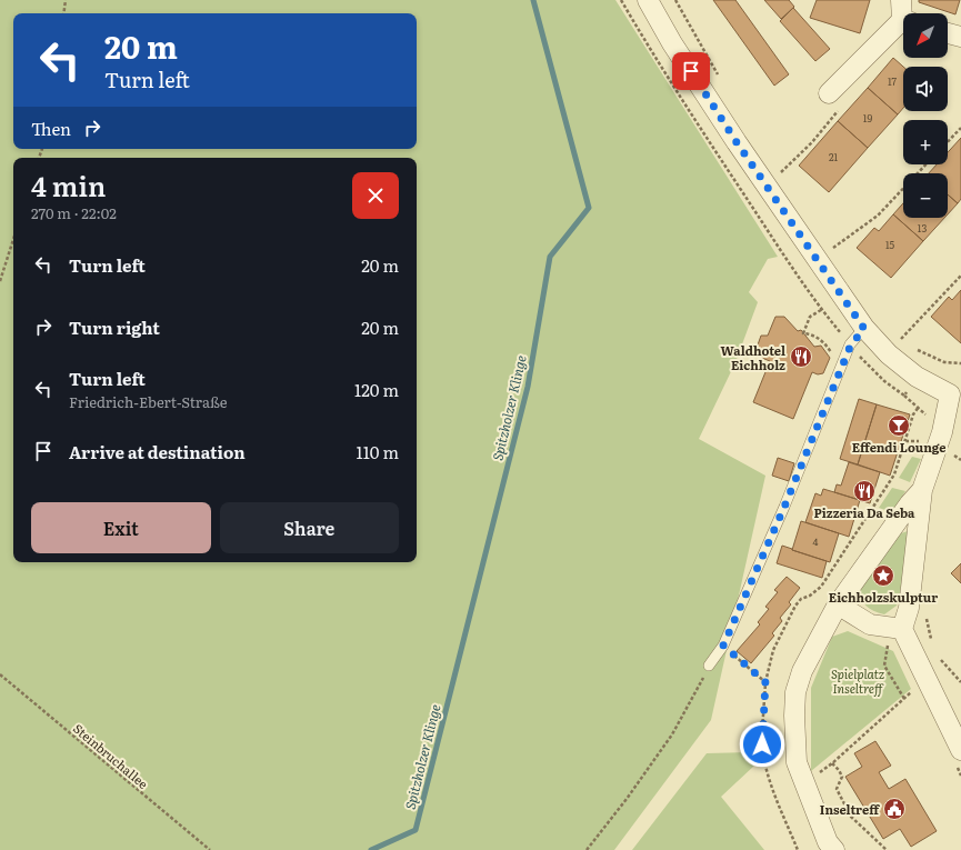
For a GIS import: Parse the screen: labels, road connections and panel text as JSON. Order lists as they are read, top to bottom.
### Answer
{
  "streets": {
    "path": ["Steinbruchallee"]
  },
  "water": ["Spitzholzer Klinge"],
  "parks": ["Spielplatz Inseltreff"],
  "places": {
    "restaurant": ["Waldhotel Eichholz", "Pizzeria Da Seba"],
    "bar": ["Effendi Lounge"],
    "place": ["Eichholzskulptur"],
    "public building": ["Inseltreff"]
  },
  "house_numbers": [
    "17",
    "19",
    "21",
    "13",
    "15",
    "4"
  ],
  "north": "bottom left",
  "page": {
    "map_buttons": ["+", "−"],
    "turn": ["20 m", "Turn left"],
    "then": "Then",
    "heading": ["4 min", "270 m · 22:02"],
    "list": [
      {
        "name": "Turn left",
        "value": "20 m"
      },
      {
        "name": "Turn right",
        "value": "20 m"
      },
      {
        "name": "Turn left",
        "note": "Friedrich-Ebert-Straße",
        "value": "120 m"
      },
      {
        "name": "Arrive at destination",
        "value": "110 m"
      }
    ],
    "buttons": ["Exit", "Share"]
  }
}
